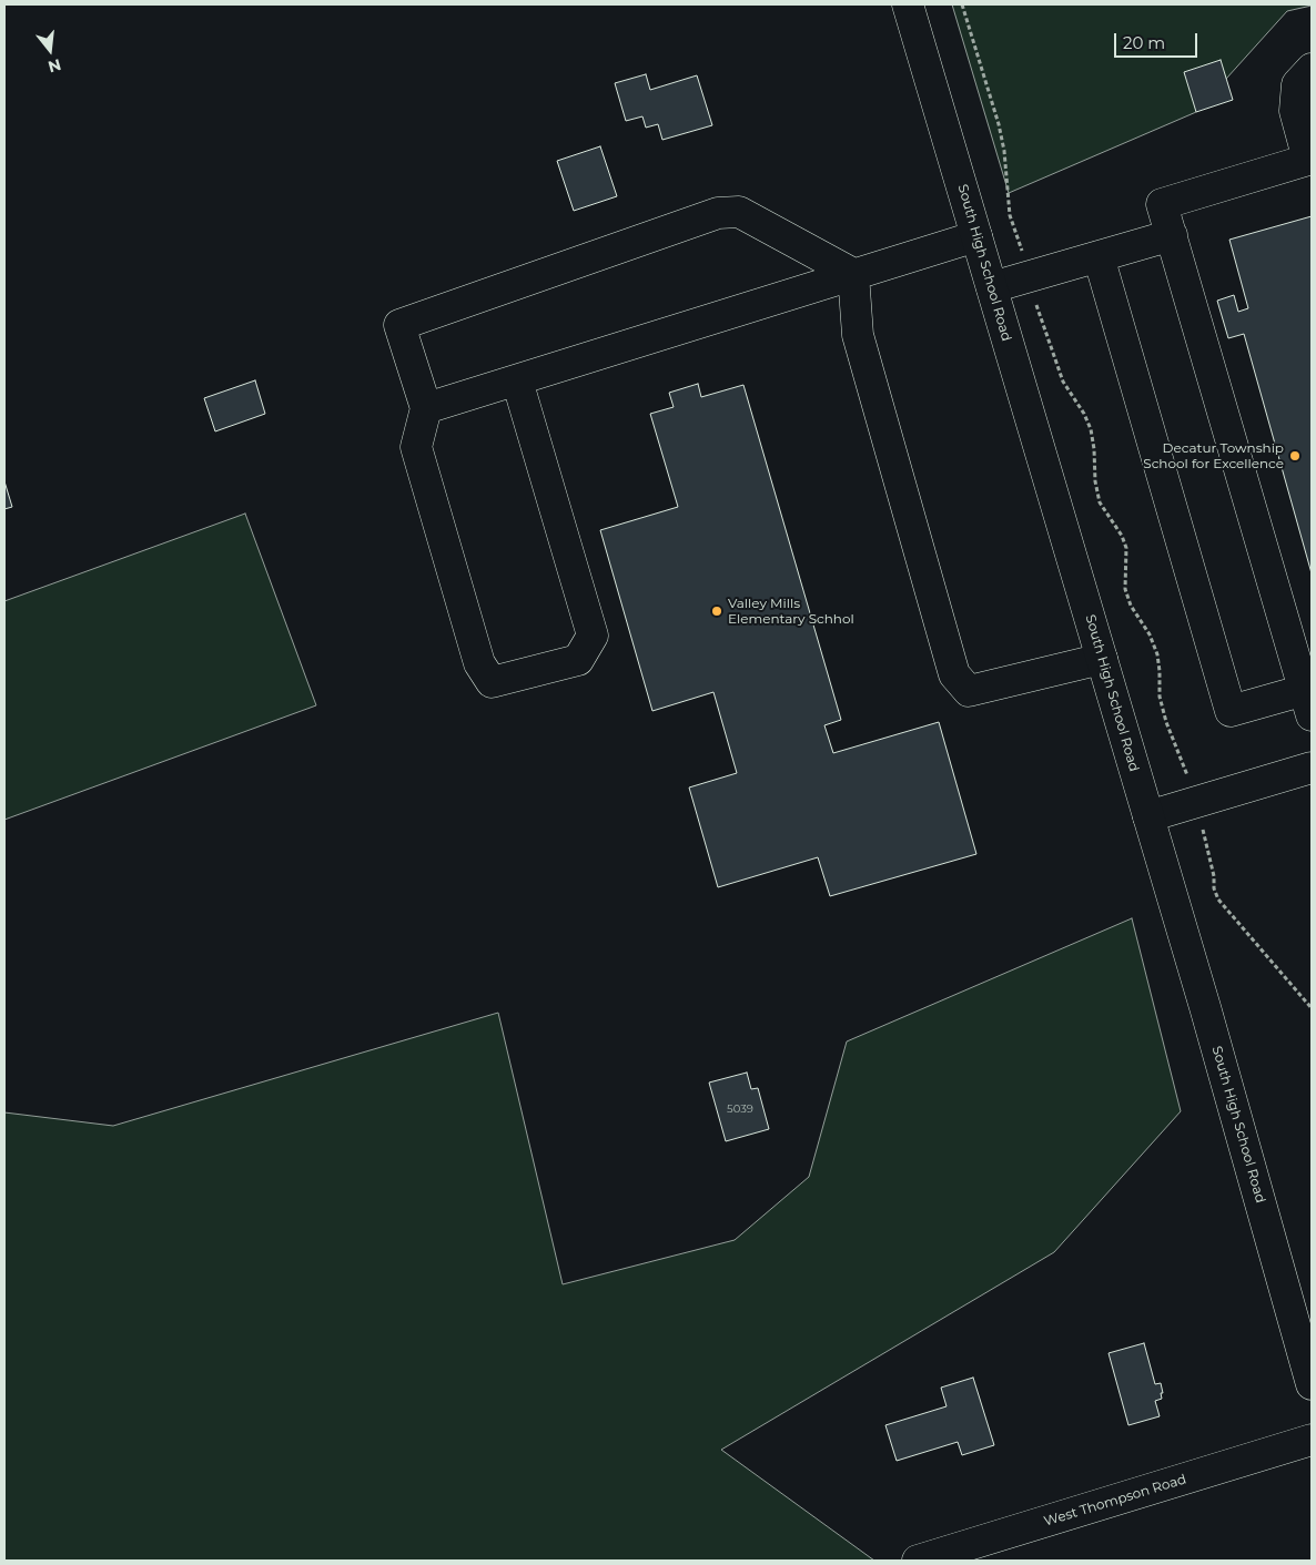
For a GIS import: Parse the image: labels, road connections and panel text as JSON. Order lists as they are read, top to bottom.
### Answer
{
  "streets": {
    "main road": ["South High School Road", "West Thompson Road"]
  },
  "places": ["Decatur Township School for Excellence", "Valley Mills Elementary Schhol"],
  "house_numbers": ["5039"],
  "scale_bar": "20 m",
  "north": "bottom"
}
